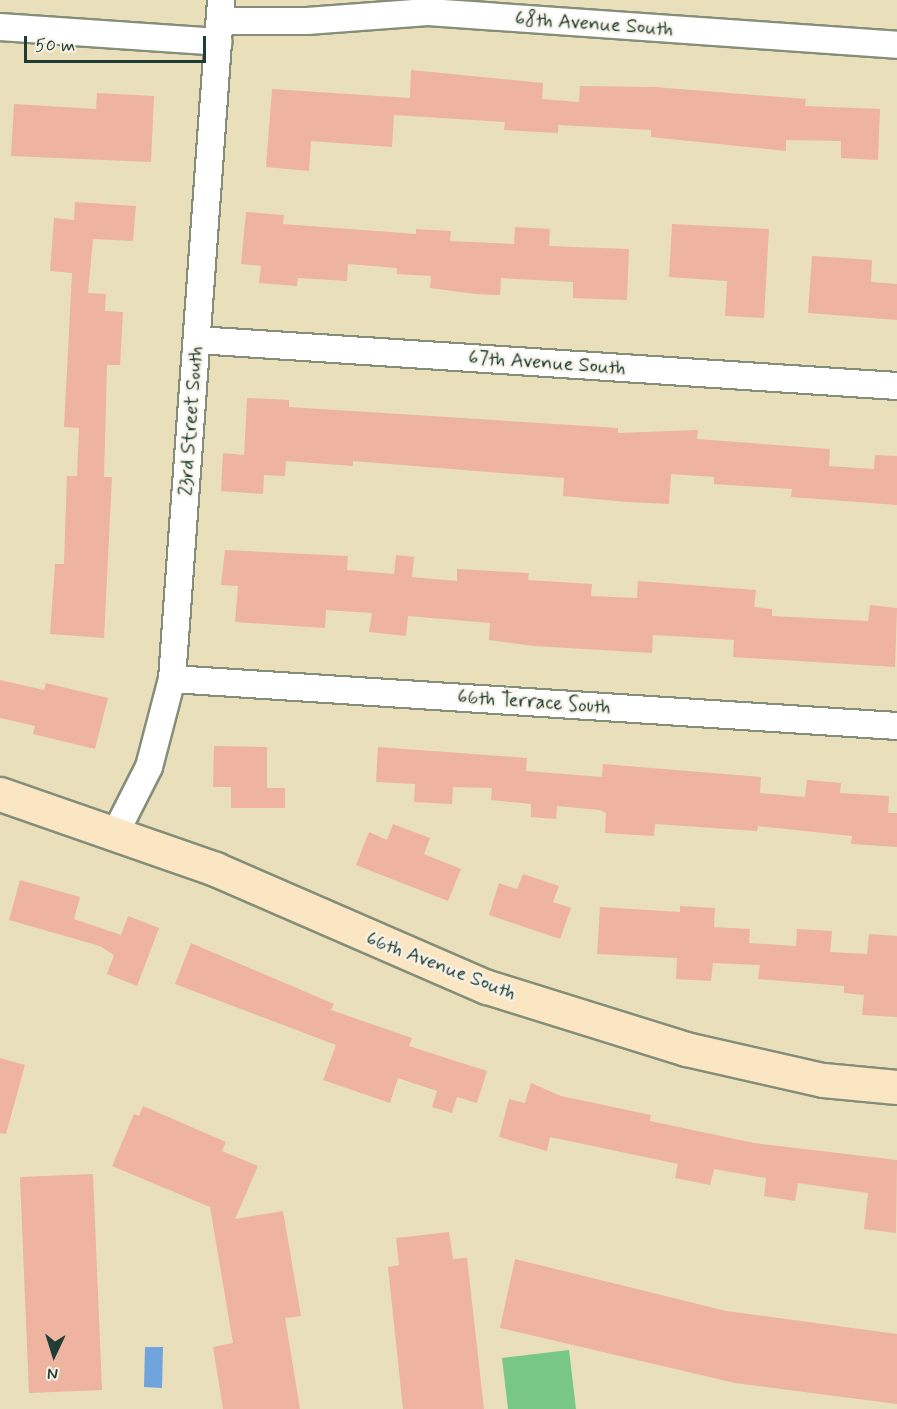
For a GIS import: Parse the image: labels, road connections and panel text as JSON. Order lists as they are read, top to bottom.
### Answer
{
  "streets": {
    "street": [
      "68th Avenue South",
      "67th Avenue South",
      "23rd Street South",
      "66th Terrace South",
      "66th Avenue South"
    ]
  },
  "crossings": [
    ["68th Avenue South", "23rd Street South"],
    ["67th Avenue South", "23rd Street South"],
    ["23rd Street South", "66th Terrace South"],
    ["23rd Street South", "66th Avenue South"]
  ],
  "scale_bar": "50 m",
  "north": "bottom"
}
